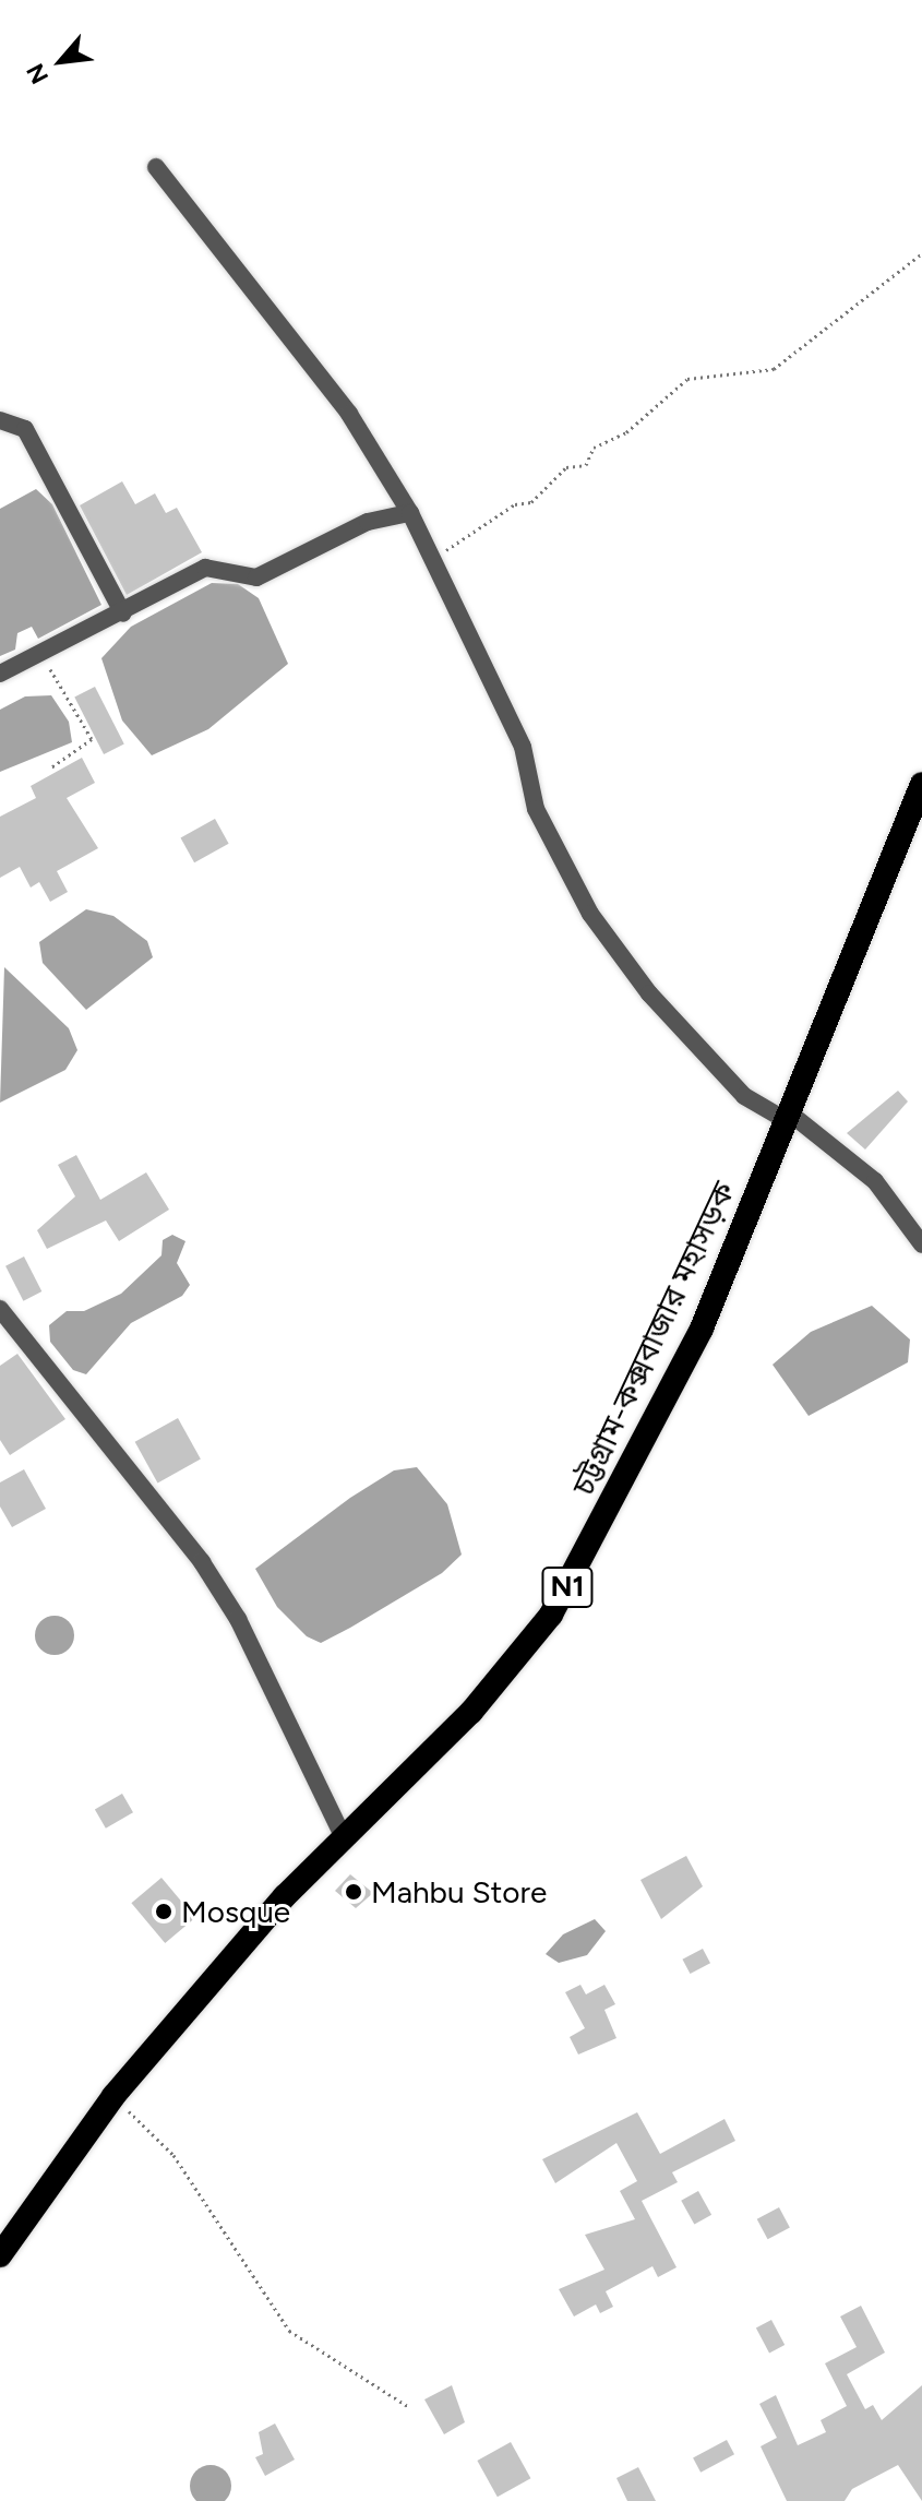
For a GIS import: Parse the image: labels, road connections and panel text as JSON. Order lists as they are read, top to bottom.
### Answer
{
  "streets": {
    "highway": ["চট্টগ্রাম-কক্সবাজার মহাসড়ক", "N1"]
  },
  "places": ["Mahbu Store", "Mosque"],
  "north": "bottom left"
}
